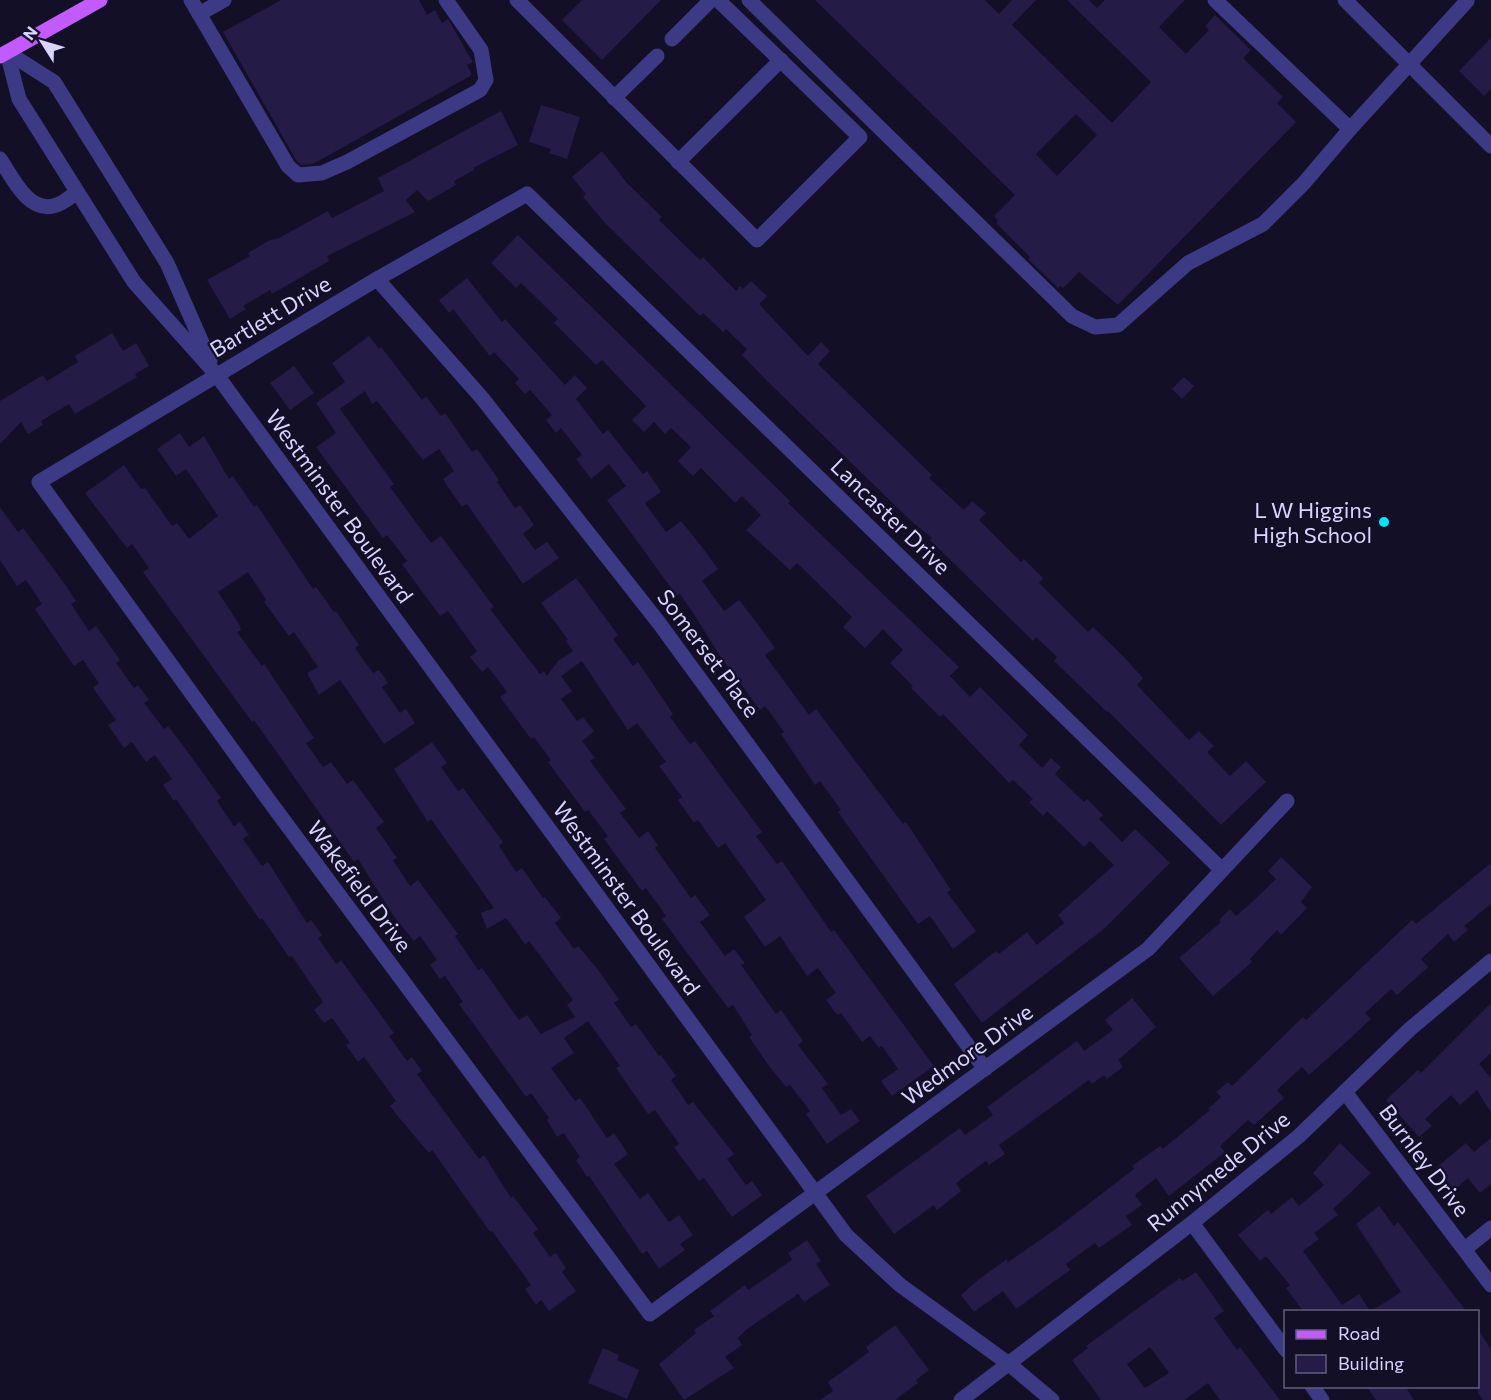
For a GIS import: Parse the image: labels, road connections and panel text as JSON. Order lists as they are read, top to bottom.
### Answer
{
  "streets": {
    "street": [
      "Bartlett Drive",
      "Westminster Boulevard",
      "Lancaster Drive",
      "Somerset Place",
      "Wakefield Drive",
      "Wedmore Drive",
      "Burnley Drive",
      "Runnymede Drive"
    ]
  },
  "crossings": [
    ["Bartlett Drive", "Westminster Boulevard"],
    ["Bartlett Drive", "Lancaster Drive"],
    ["Bartlett Drive", "Somerset Place"],
    ["Bartlett Drive", "Wakefield Drive"],
    ["Westminster Boulevard", "Wedmore Drive"],
    ["Westminster Boulevard", "Runnymede Drive"],
    ["Lancaster Drive", "Wedmore Drive"],
    ["Somerset Place", "Wedmore Drive"],
    ["Wakefield Drive", "Wedmore Drive"],
    ["Burnley Drive", "Runnymede Drive"]
  ],
  "places": ["L W Higgins High School"],
  "legend": ["Road", "Building"],
  "north": "top left"
}
